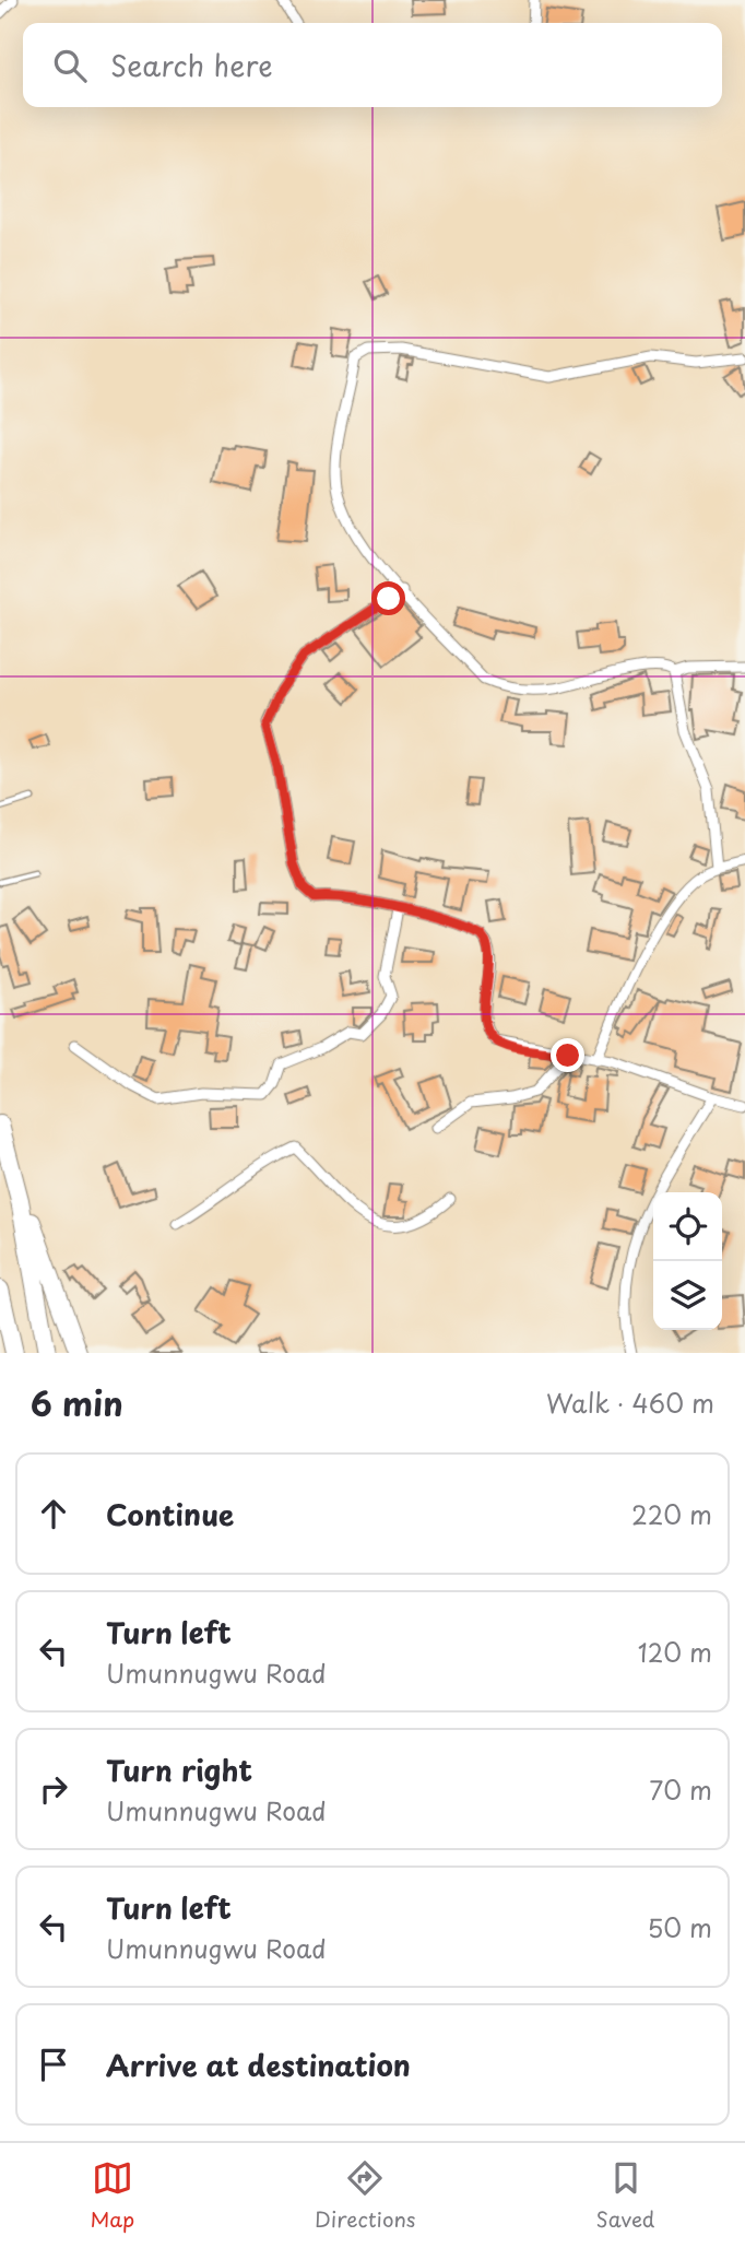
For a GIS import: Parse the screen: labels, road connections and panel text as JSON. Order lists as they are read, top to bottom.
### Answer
{
  "page": {
    "search": "Search here",
    "heading": ["6 min", "Walk · 460 m"],
    "list": [
      ["Continue", "220 m"],
      ["Turn left", "Umunnugwu Road", "120 m"],
      ["Turn right", "Umunnugwu Road", "70 m"],
      ["Turn left", "Umunnugwu Road", "50 m"],
      "Arrive at destination"
    ],
    "nav": ["Map", "Directions", "Saved"]
  }
}
